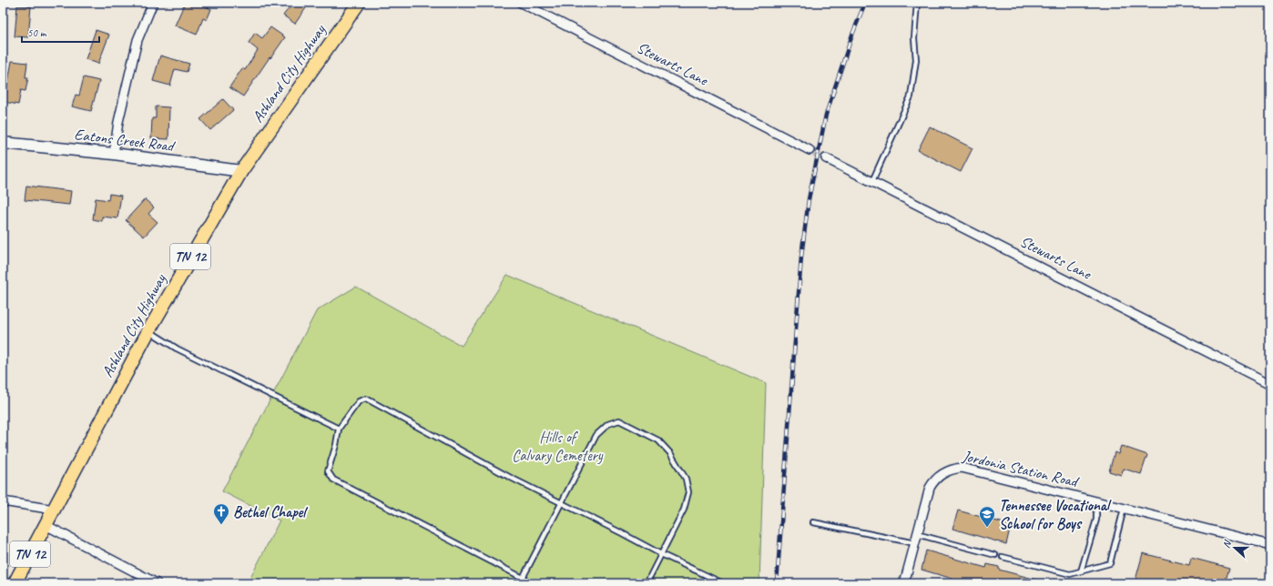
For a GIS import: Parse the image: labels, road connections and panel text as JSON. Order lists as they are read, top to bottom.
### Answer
{
  "streets": {
    "main road": ["Ashland City Highway", "TN 12"],
    "street": ["Stewarts Lane", "Eatons Creek Road", "Jordonia Station Road"]
  },
  "crossings": [
    ["Ashland City Highway", "Eatons Creek Road"]
  ],
  "parks": ["Hills of Calvary Cemetery"],
  "places": {
    "church": ["Bethel Chapel"],
    "school or university": ["Tennessee Vocational School for Boys"]
  },
  "scale_bar": "50 m",
  "north": "left"
}
